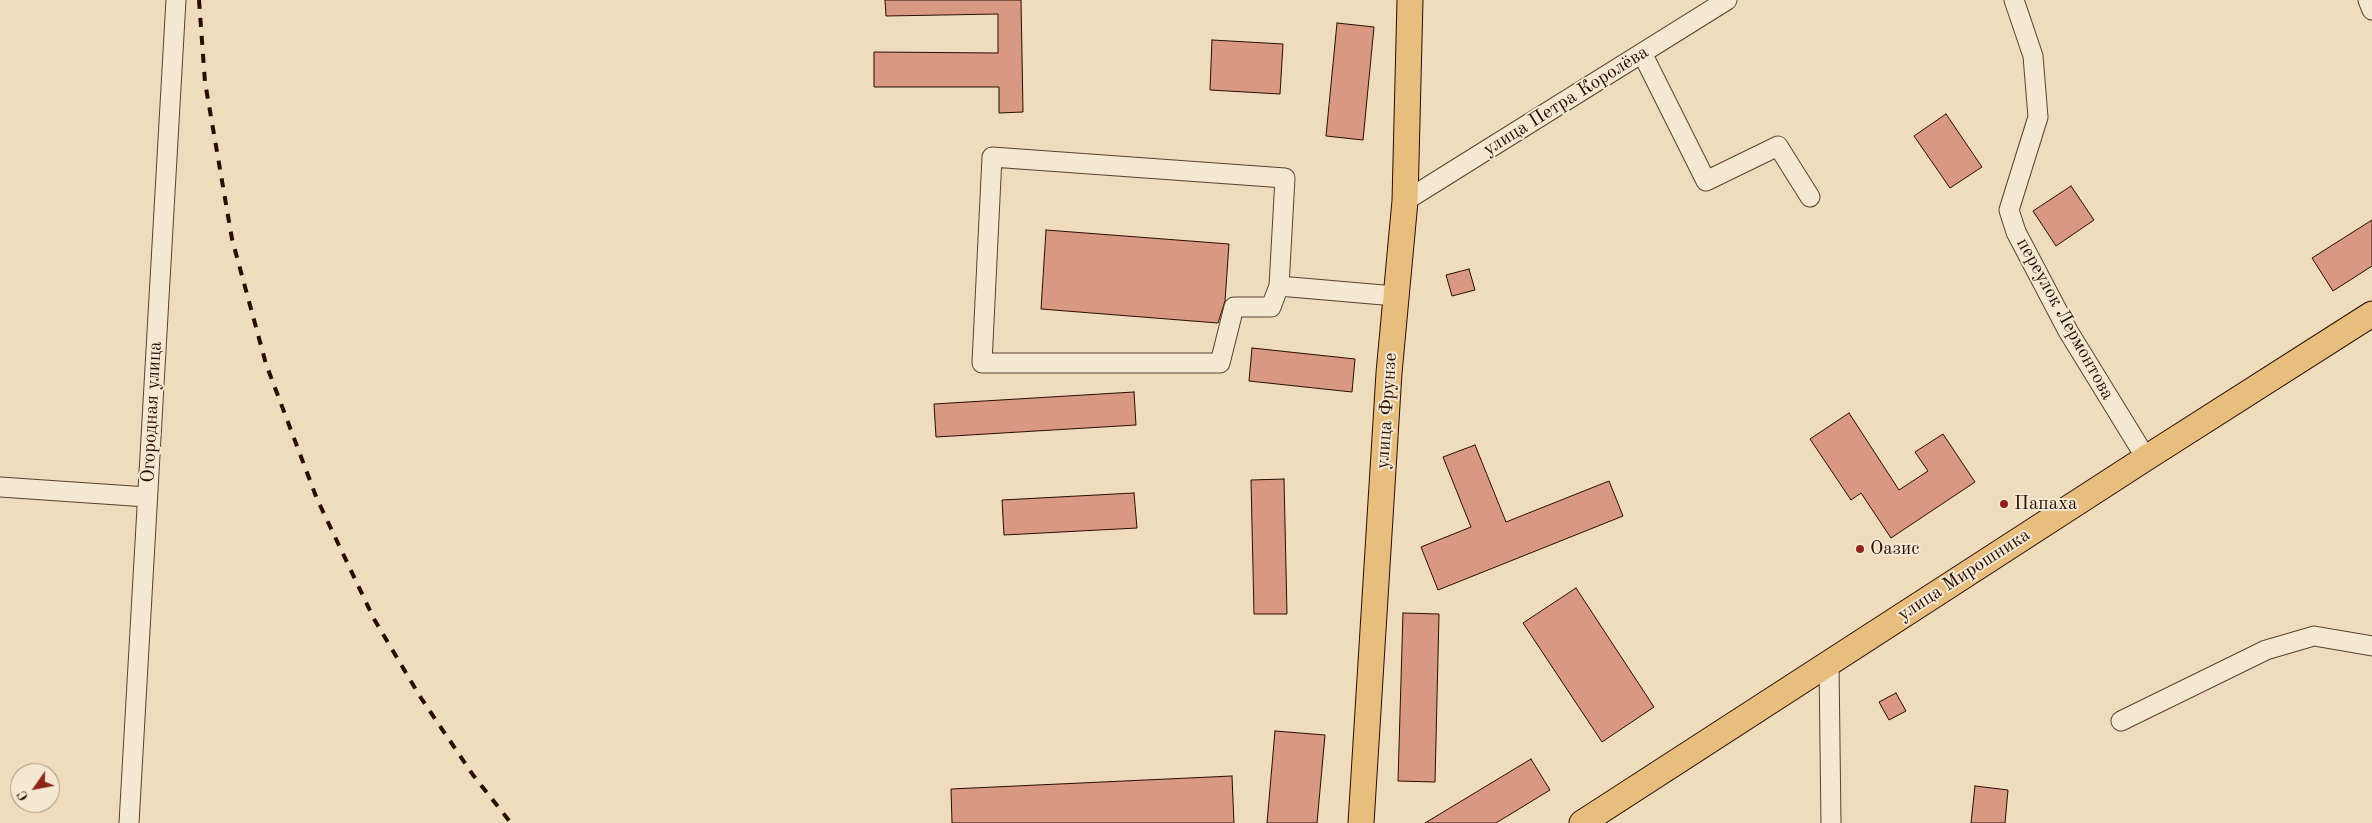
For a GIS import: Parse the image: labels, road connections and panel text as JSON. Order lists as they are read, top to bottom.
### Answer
{
  "streets": {
    "main road": ["улица Фрунзе", "улица Мирошника"],
    "street": ["улица Петра Королёва", "переулок Лермонтова", "Огородная улица"]
  },
  "crossings": [
    ["улица Петра Королёва", "улица Фрунзе"],
    ["переулок Лермонтова", "улица Мирошника"]
  ],
  "places": ["Папаха", "Оазис"],
  "north": "bottom left"
}
